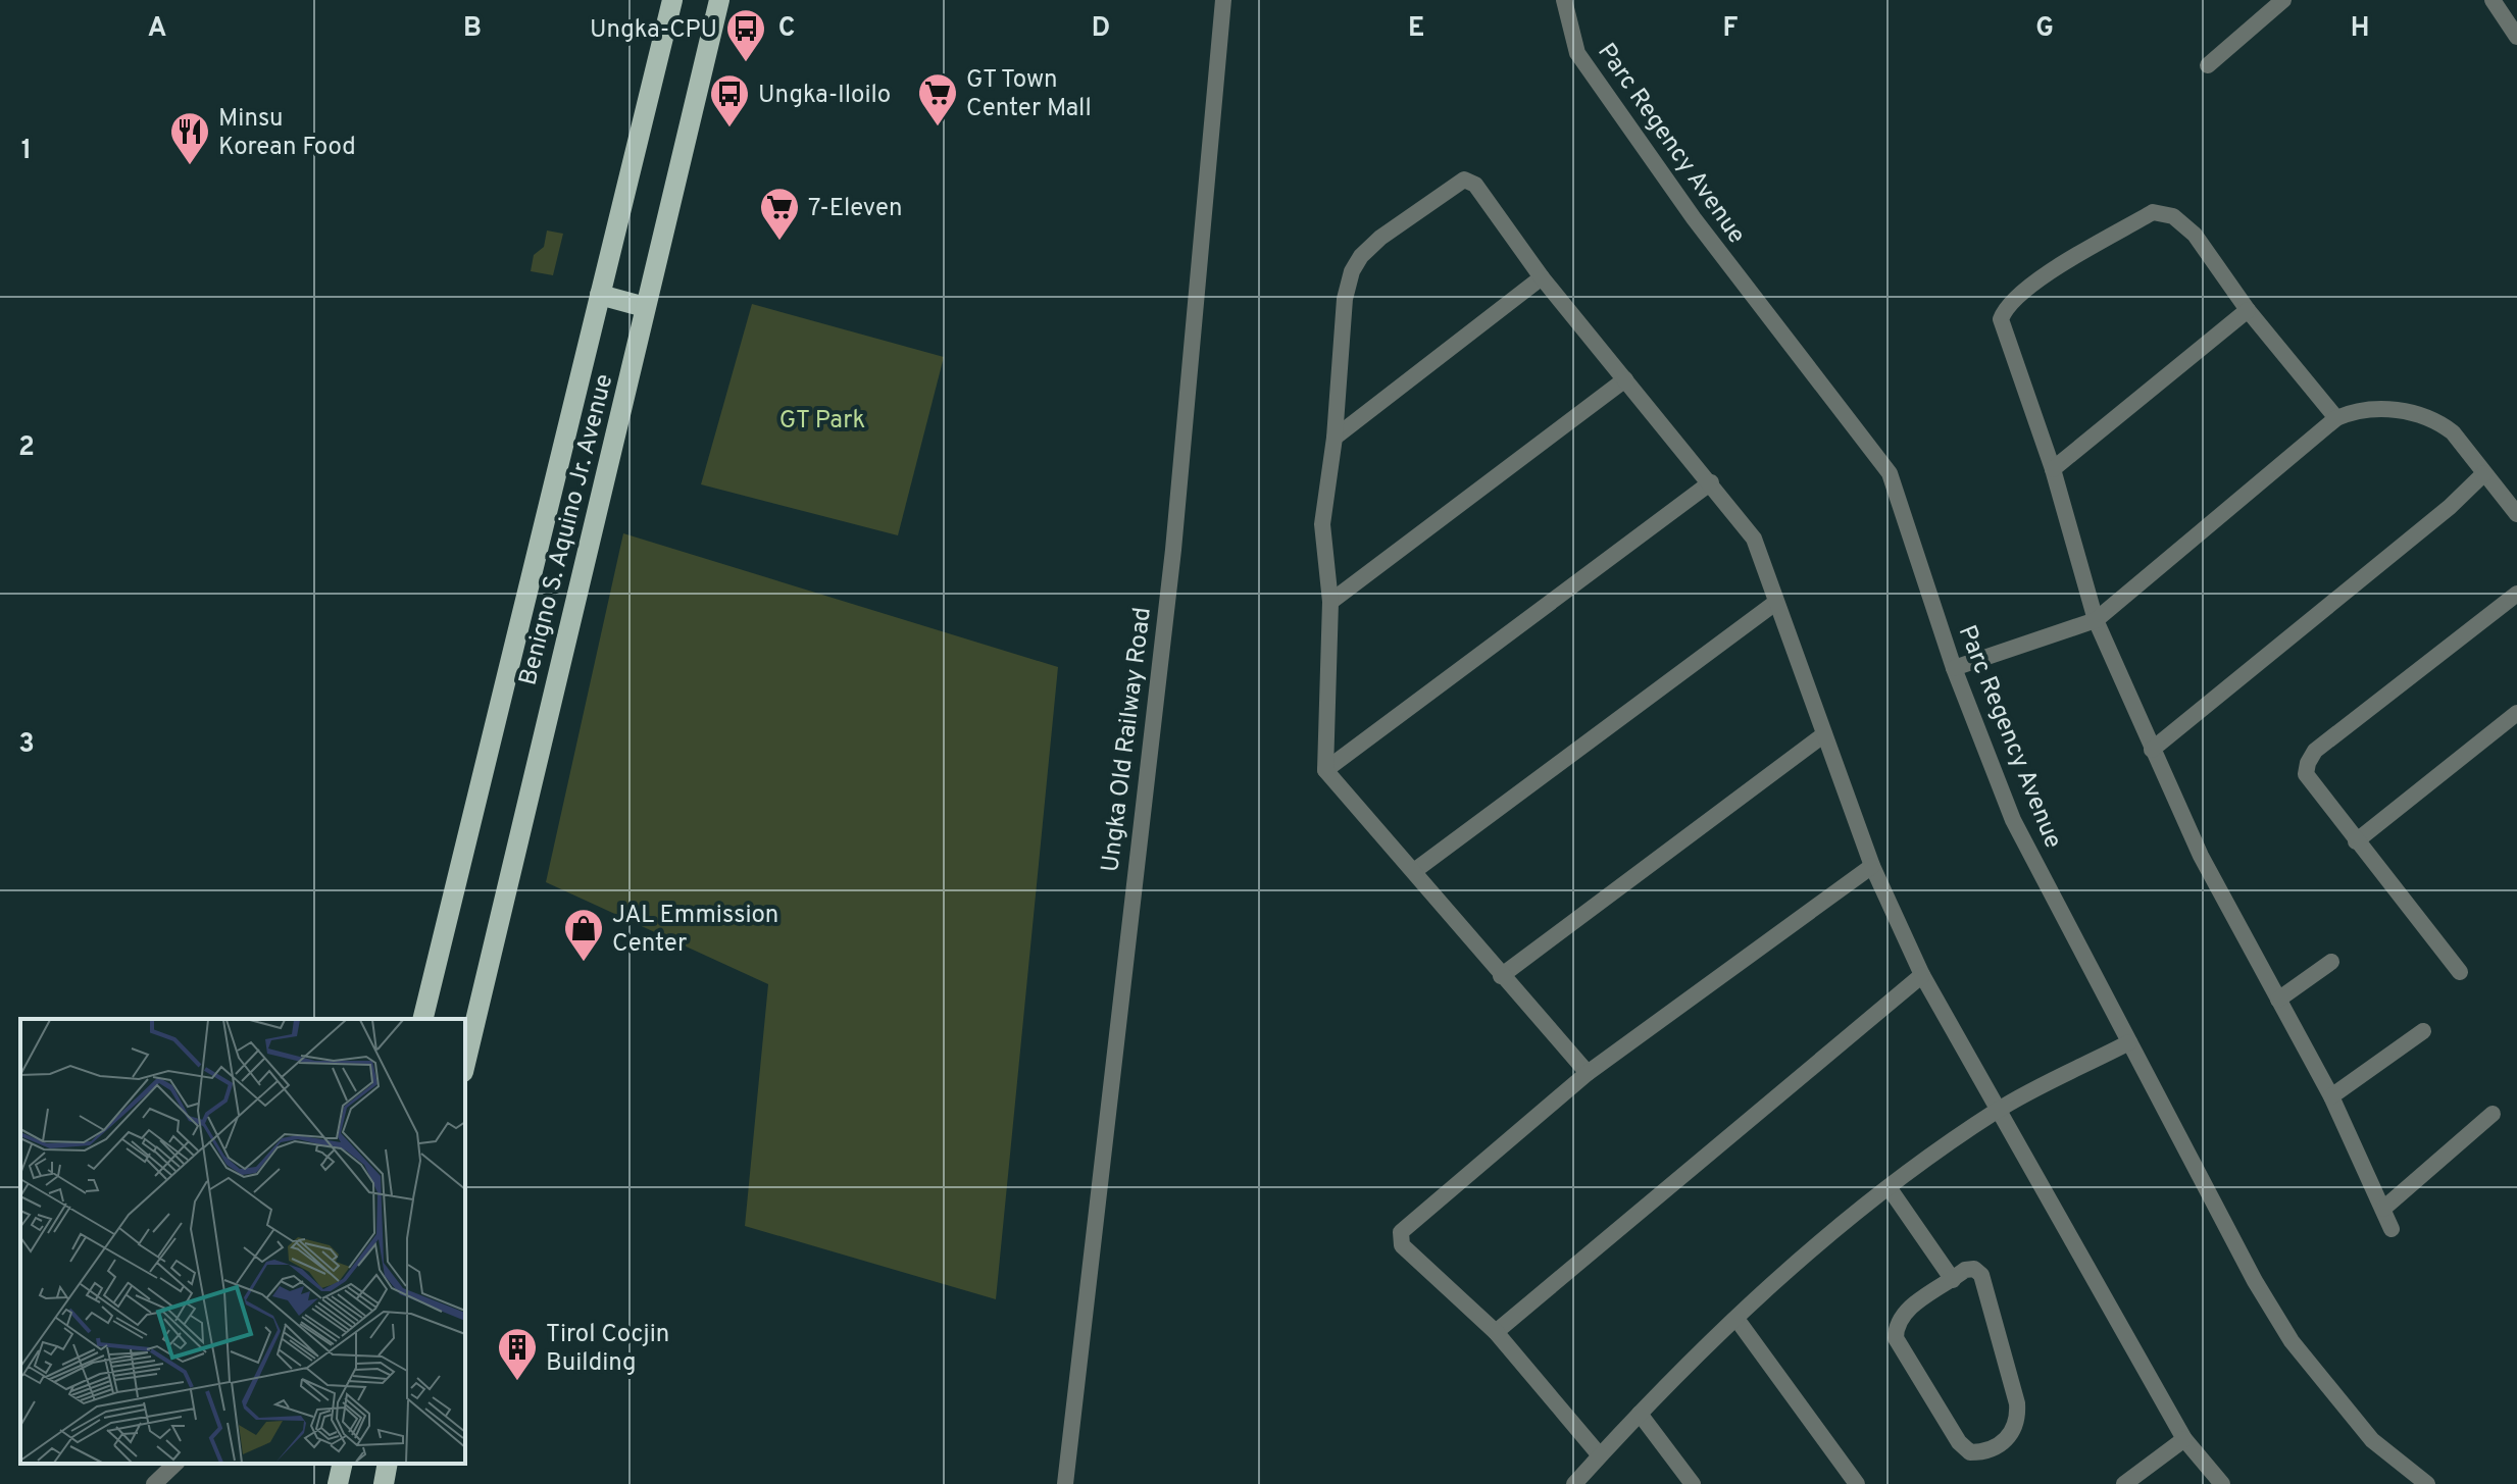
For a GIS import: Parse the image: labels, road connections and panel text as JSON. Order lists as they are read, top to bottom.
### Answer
{
  "streets": {
    "main road": ["Benigno S. Aquino Jr. Avenue"],
    "street": ["Parc Regency Avenue", "Ungka Old Railway Road"]
  },
  "parks": ["GT Park"],
  "places": {
    "bus stop": ["Ungka-CPU", "Ungka-Iloilo"],
    "supermarket": ["GT Town Center Mall", "7-Eleven"],
    "restaurant": ["Minsu Korean Food"],
    "shop": ["JAL Emmission Center"],
    "building": ["Tirol Cocjin Building"]
  },
  "grid": {
    "columns": [
      "A",
      "B",
      "C",
      "D",
      "E",
      "F",
      "G",
      "H"
    ],
    "rows": ["1", "2", "3"]
  }
}
